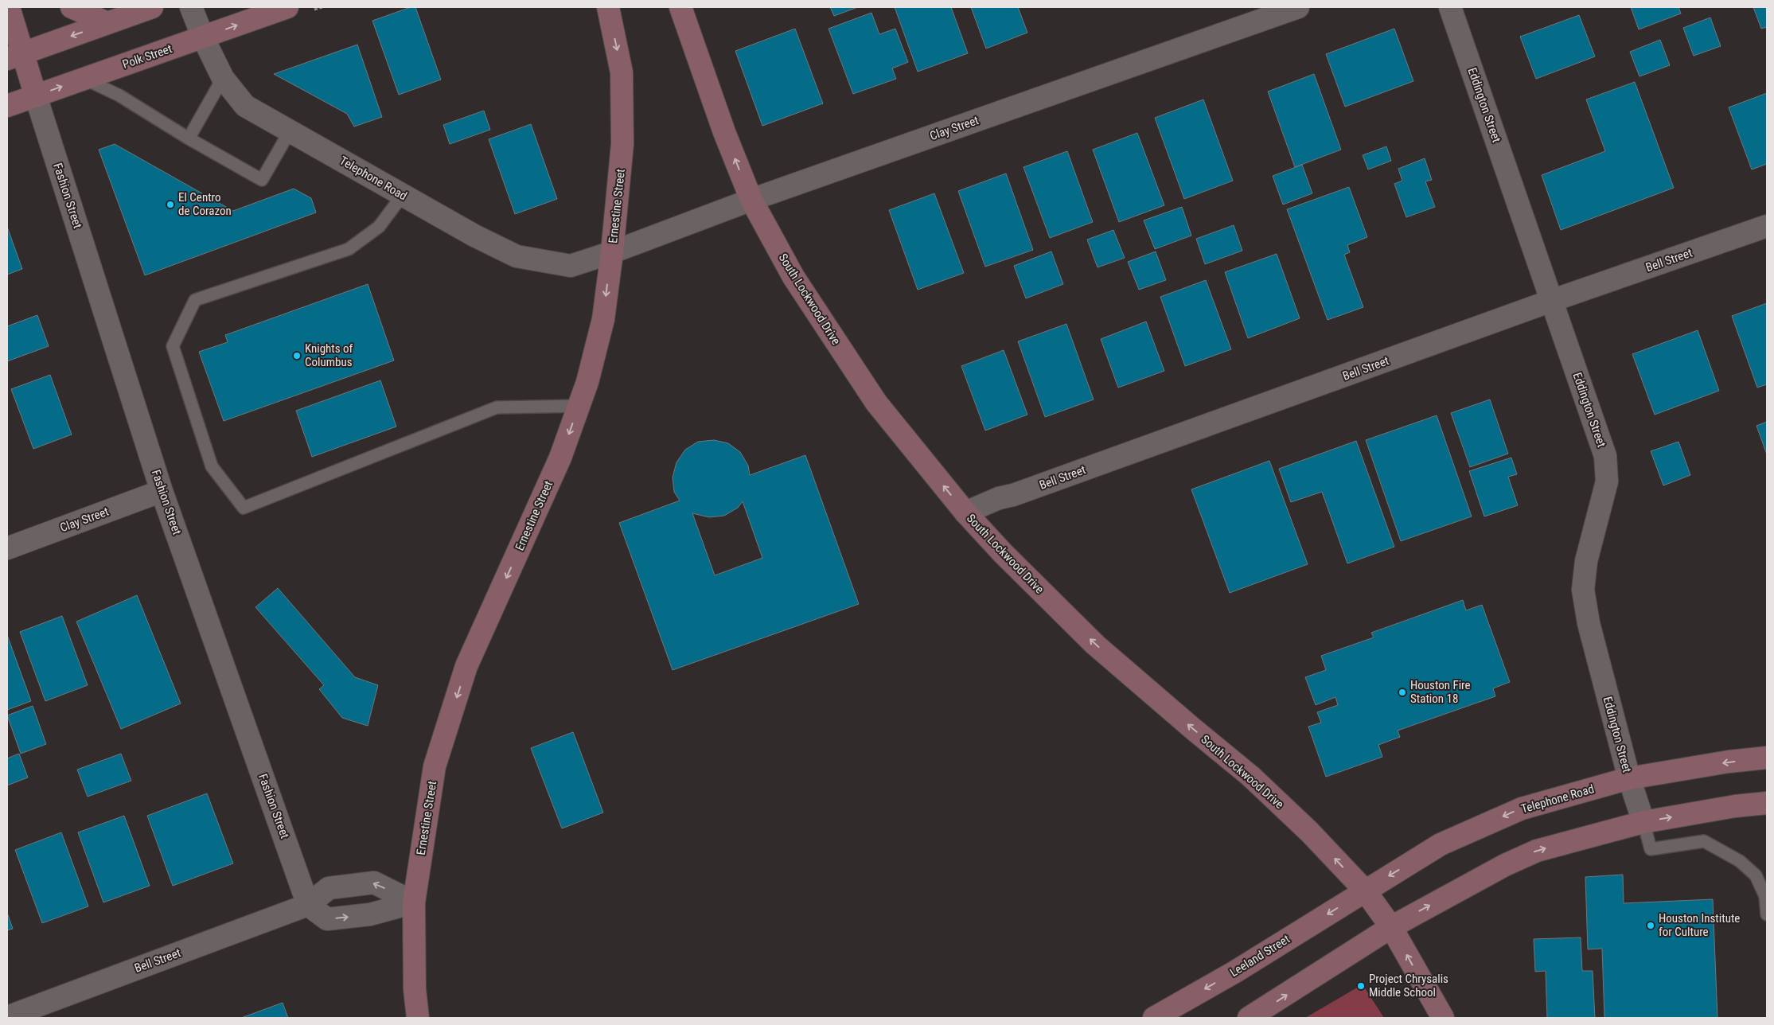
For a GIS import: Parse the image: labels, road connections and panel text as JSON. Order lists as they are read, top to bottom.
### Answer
{
  "streets": {
    "main road": [
      "Polk Street",
      "Telephone Road",
      "Ernestine Street",
      "South Lockwood Drive",
      "Leeland Street"
    ],
    "street": [
      "Eddington Street",
      "Clay Street",
      "Fashion Street",
      "Bell Street"
    ]
  },
  "crossings": [
    ["Polk Street", "Telephone Road"],
    ["Polk Street", "Fashion Street"],
    ["Eddington Street", "Telephone Road"],
    ["Eddington Street", "Bell Street"],
    ["Clay Street", "Telephone Road"],
    ["Clay Street", "Fashion Street"],
    ["Clay Street", "Ernestine Street"],
    ["Clay Street", "South Lockwood Drive"],
    ["Telephone Road", "Ernestine Street"],
    ["Telephone Road", "South Lockwood Drive"],
    ["Telephone Road", "Leeland Street"],
    ["Fashion Street", "Bell Street"],
    ["Ernestine Street", "Bell Street"],
    ["Bell Street", "South Lockwood Drive"],
    ["South Lockwood Drive", "Leeland Street"]
  ],
  "one_way": ["Telephone Road", "Ernestine Street", "South Lockwood Drive"],
  "places": [
    "El Centro de Corazon",
    "Knights of Columbus",
    "Houston Fire Station 18",
    "Houston Institute for Culture",
    "Project Chrysalis Middle School"
  ]
}
